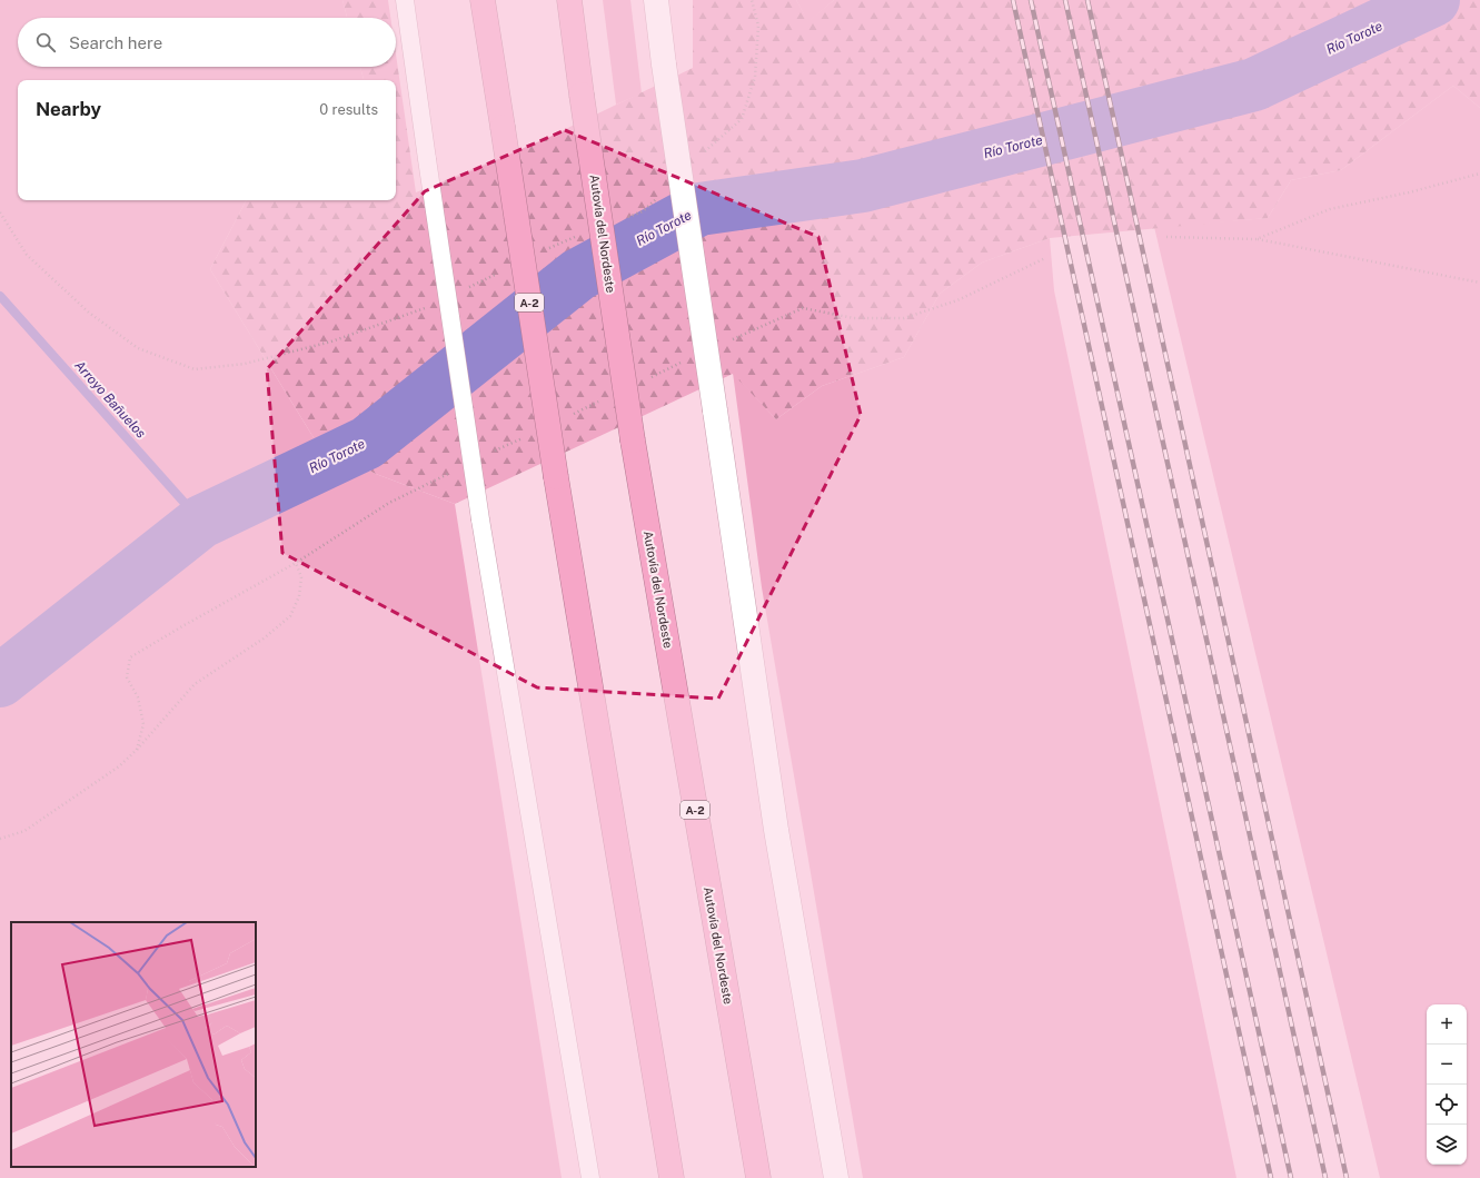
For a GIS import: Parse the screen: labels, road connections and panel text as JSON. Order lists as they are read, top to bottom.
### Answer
{
  "streets": {
    "highway": ["Autovía del Nordeste", "A-2"]
  },
  "water": ["Río Torote", "Arroyo Bañuelos"],
  "page": {
    "search": "Search here",
    "heading": ["Nearby", "0 results"],
    "map_buttons": ["+", "−"]
  }
}
